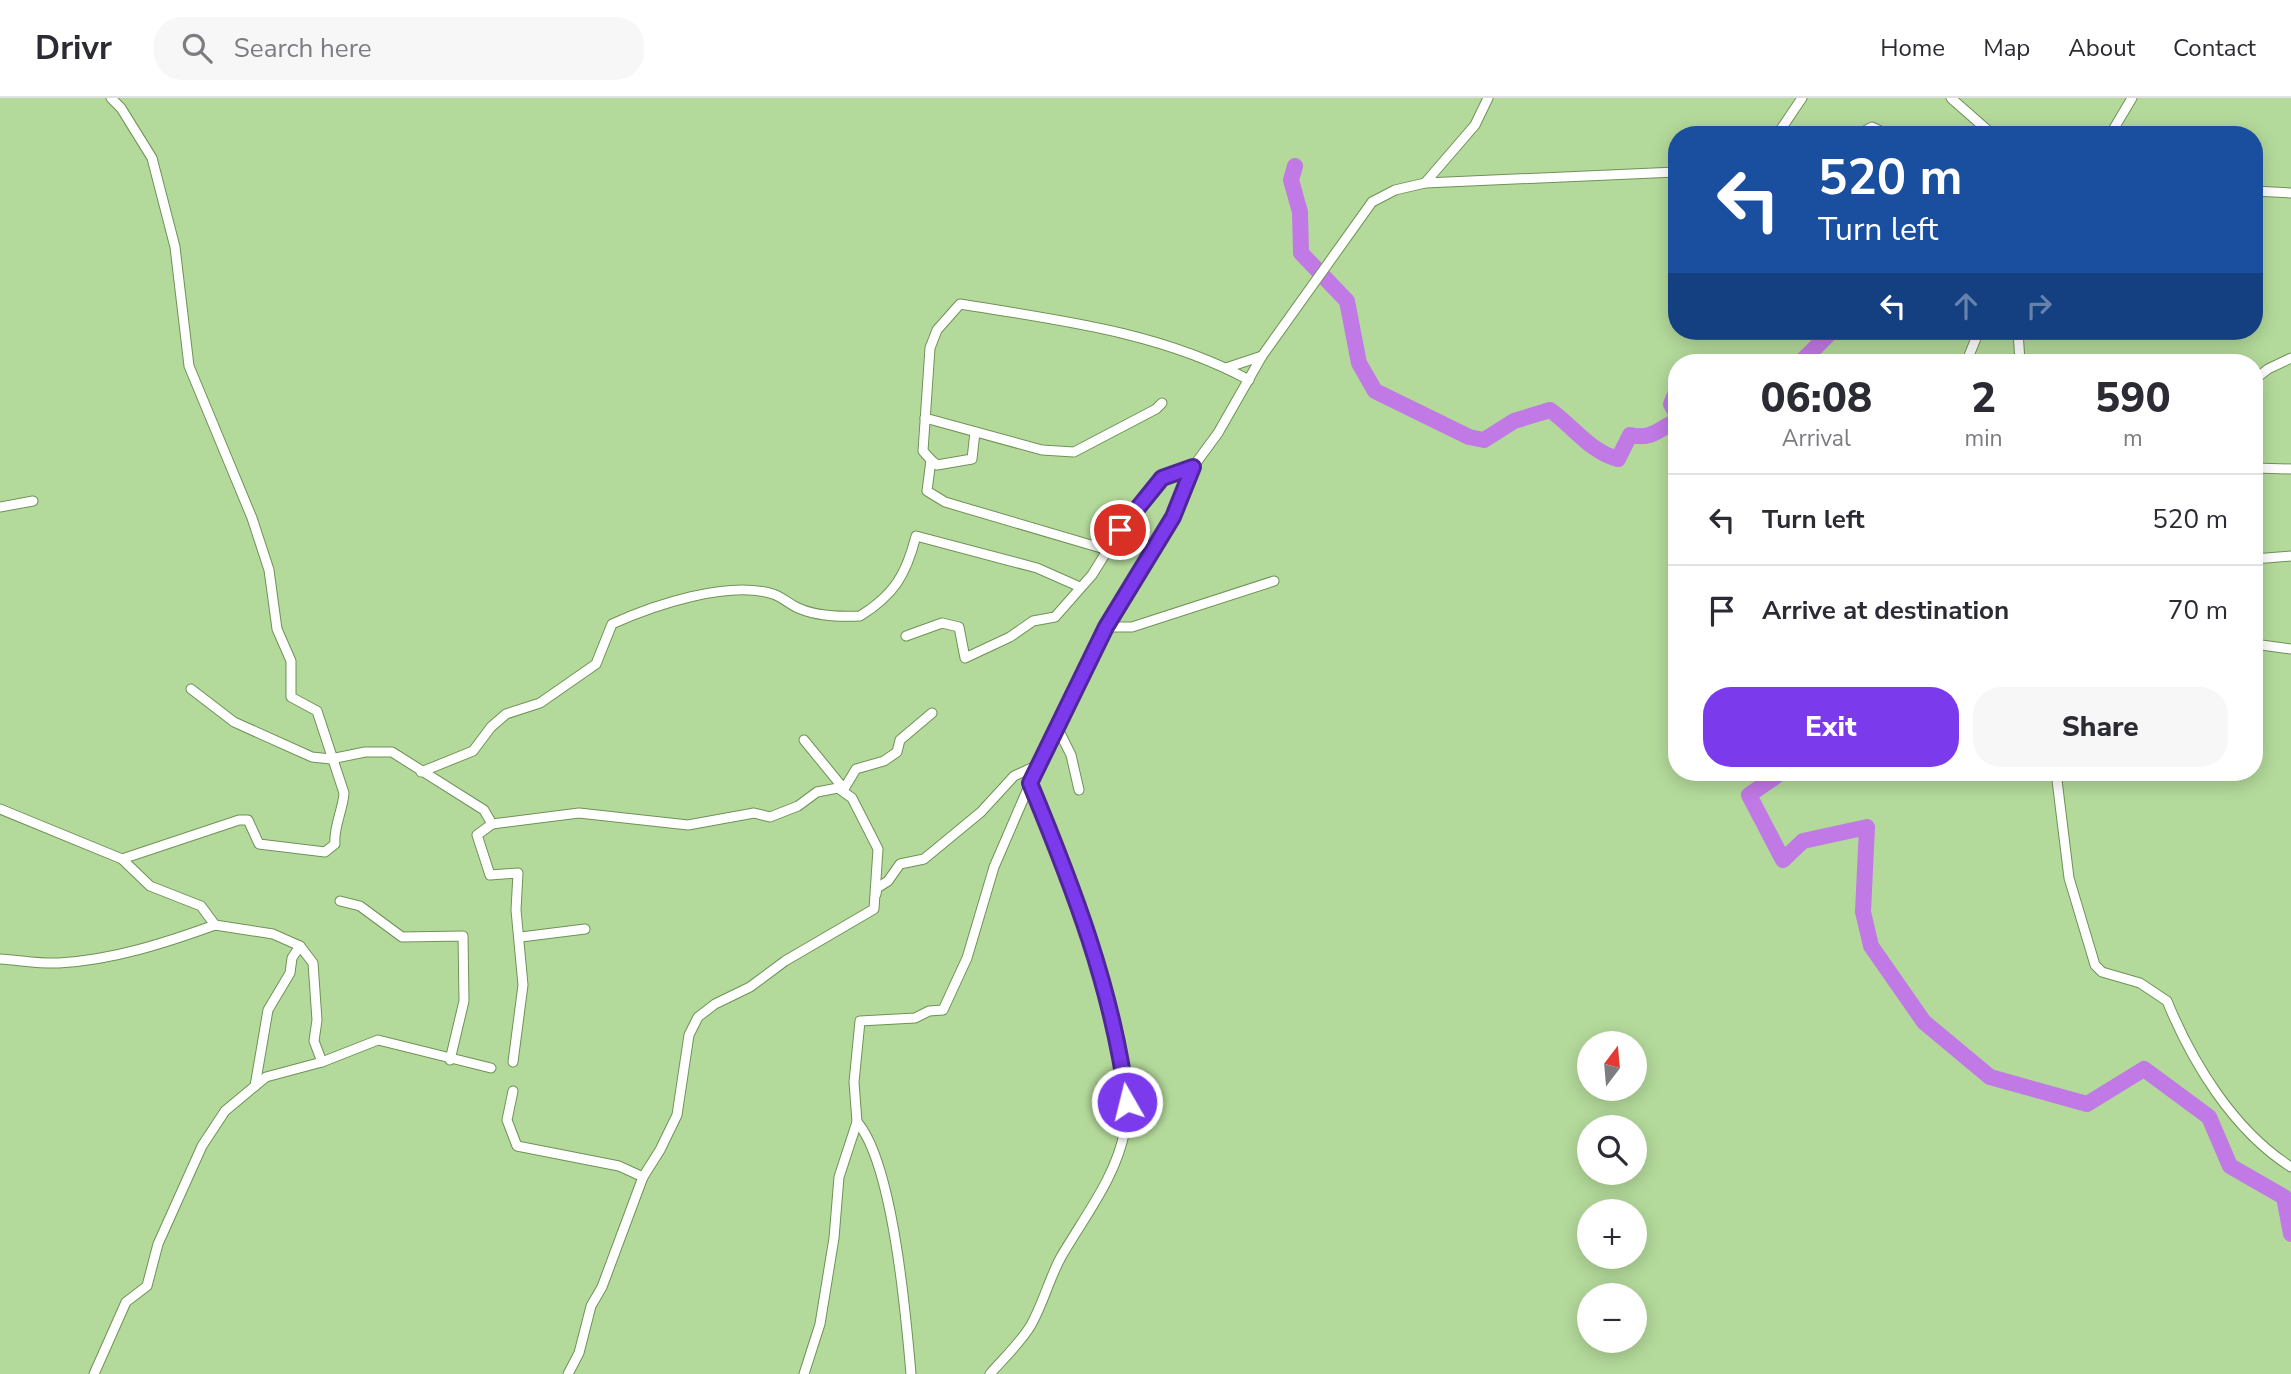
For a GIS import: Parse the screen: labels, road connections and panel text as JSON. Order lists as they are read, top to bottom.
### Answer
{
  "north": "top",
  "page": {
    "header": "Drivr",
    "search": "Search here",
    "nav": [
      "Home",
      "Map",
      "About",
      "Contact"
    ],
    "turn": ["520 m", "Turn left"],
    "eta": [
      "06:08",
      "Arrival",
      "2",
      "min",
      "590",
      "m"
    ],
    "list": [
      {
        "name": "Turn left",
        "value": "520 m"
      },
      {
        "name": "Arrive at destination",
        "value": "70 m"
      }
    ],
    "buttons": ["Exit", "Share"],
    "map_buttons": ["+", "−"]
  }
}
